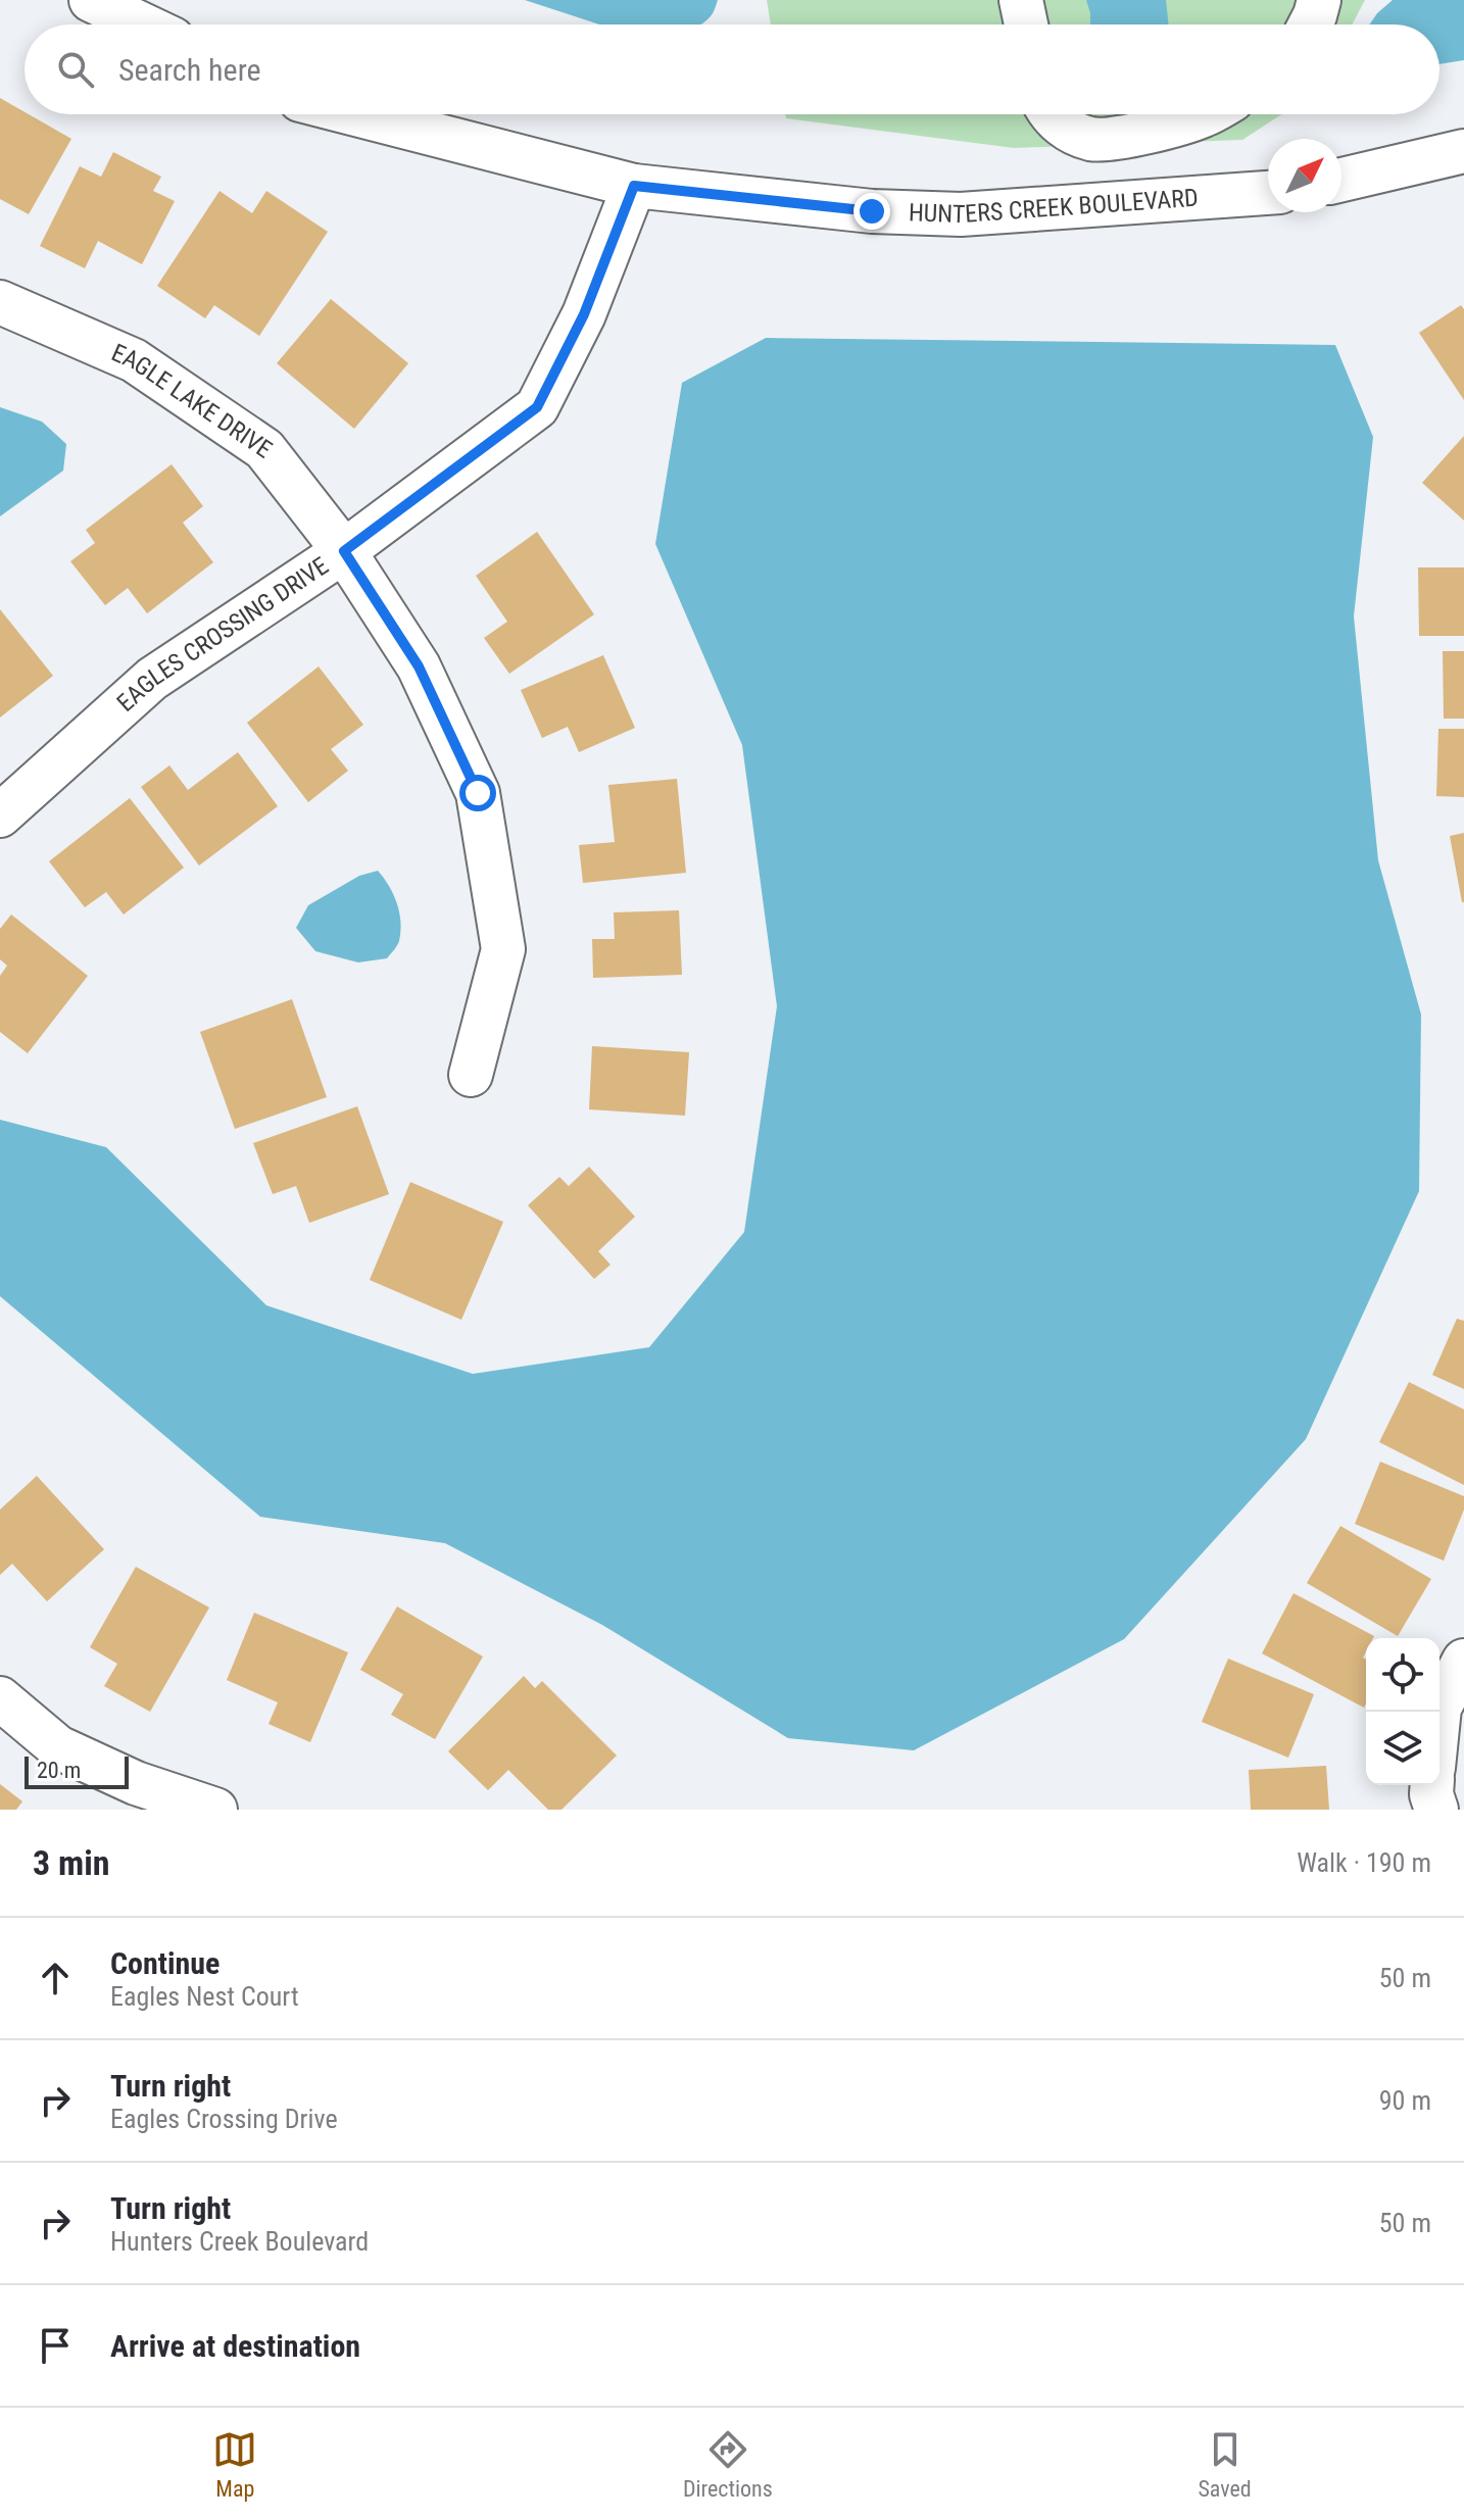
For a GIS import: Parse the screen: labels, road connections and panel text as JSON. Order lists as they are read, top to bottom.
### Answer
{
  "streets": {
    "street": ["HUNTERS CREEK BOULEVARD", "EAGLE LAKE DRIVE", "EAGLES CROSSING DRIVE"]
  },
  "crossings": [
    ["HUNTERS CREEK BOULEVARD", "EAGLES CROSSING DRIVE"],
    ["EAGLE LAKE DRIVE", "EAGLES CROSSING DRIVE"]
  ],
  "scale_bar": "20 m",
  "north": "top right",
  "page": {
    "search": "Search here",
    "scale": "20 m",
    "heading": ["3 min", "Walk · 190 m"],
    "list": [
      ["Continue", "Eagles Nest Court", "50 m"],
      ["Turn right", "Eagles Crossing Drive", "90 m"],
      ["Turn right", "Hunters Creek Boulevard", "50 m"],
      "Arrive at destination"
    ],
    "nav": ["Map", "Directions", "Saved"]
  }
}
